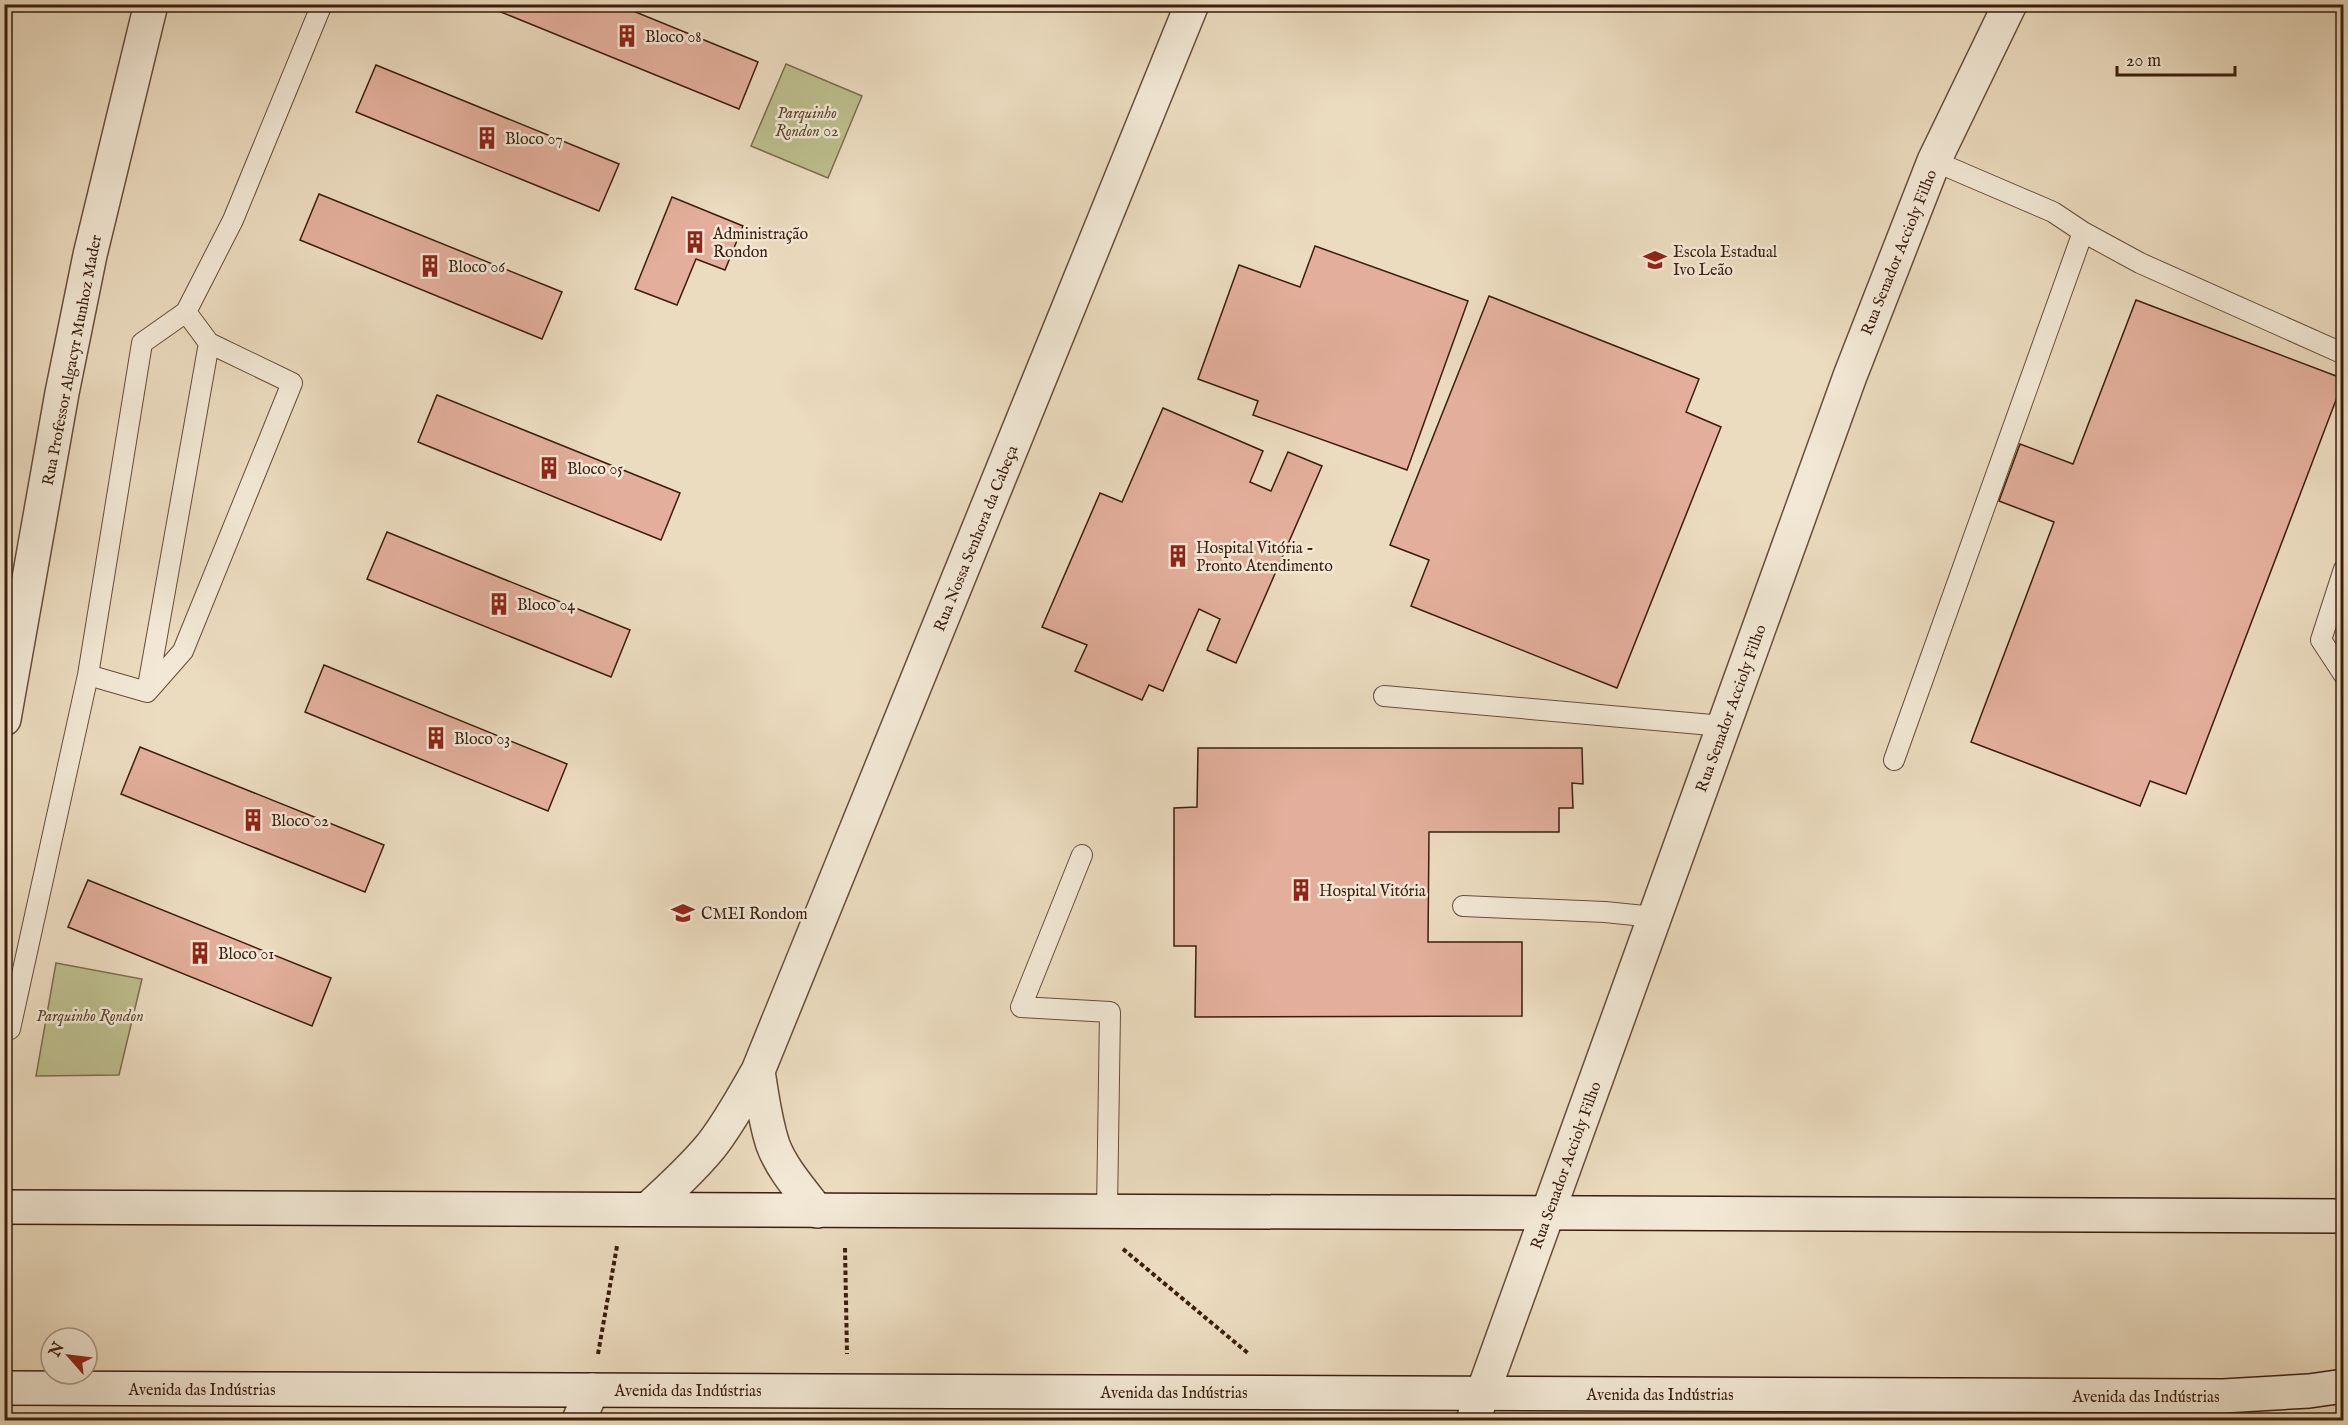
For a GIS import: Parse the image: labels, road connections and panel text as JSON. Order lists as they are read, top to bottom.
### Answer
{
  "streets": {
    "main road": [
      "Rua Senador Accioly Filho",
      "Rua Professor Algacyr Munhoz Mader",
      "Rua Nossa Senhora da Cabeça",
      "Avenida das Indústrias"
    ]
  },
  "crossings": [
    ["Rua Senador Accioly Filho", "Avenida das Indústrias"]
  ],
  "parks": ["Parquinho Rondon 02", "Parquinho Rondon"],
  "places": {
    "building": [
      "Bloco 08",
      "Bloco 07",
      "Administração Rondon",
      "Bloco 06",
      "Bloco 05",
      "Hospital Vitória - Pronto Atendimento",
      "Bloco 04",
      "Bloco 03",
      "Bloco 02",
      "Hospital Vitória",
      "Bloco 01"
    ],
    "school or university": ["Escola Estadual Ivo Leão", "CMEI Rondom"]
  },
  "scale_bar": "20 m",
  "north": "top left"
}
